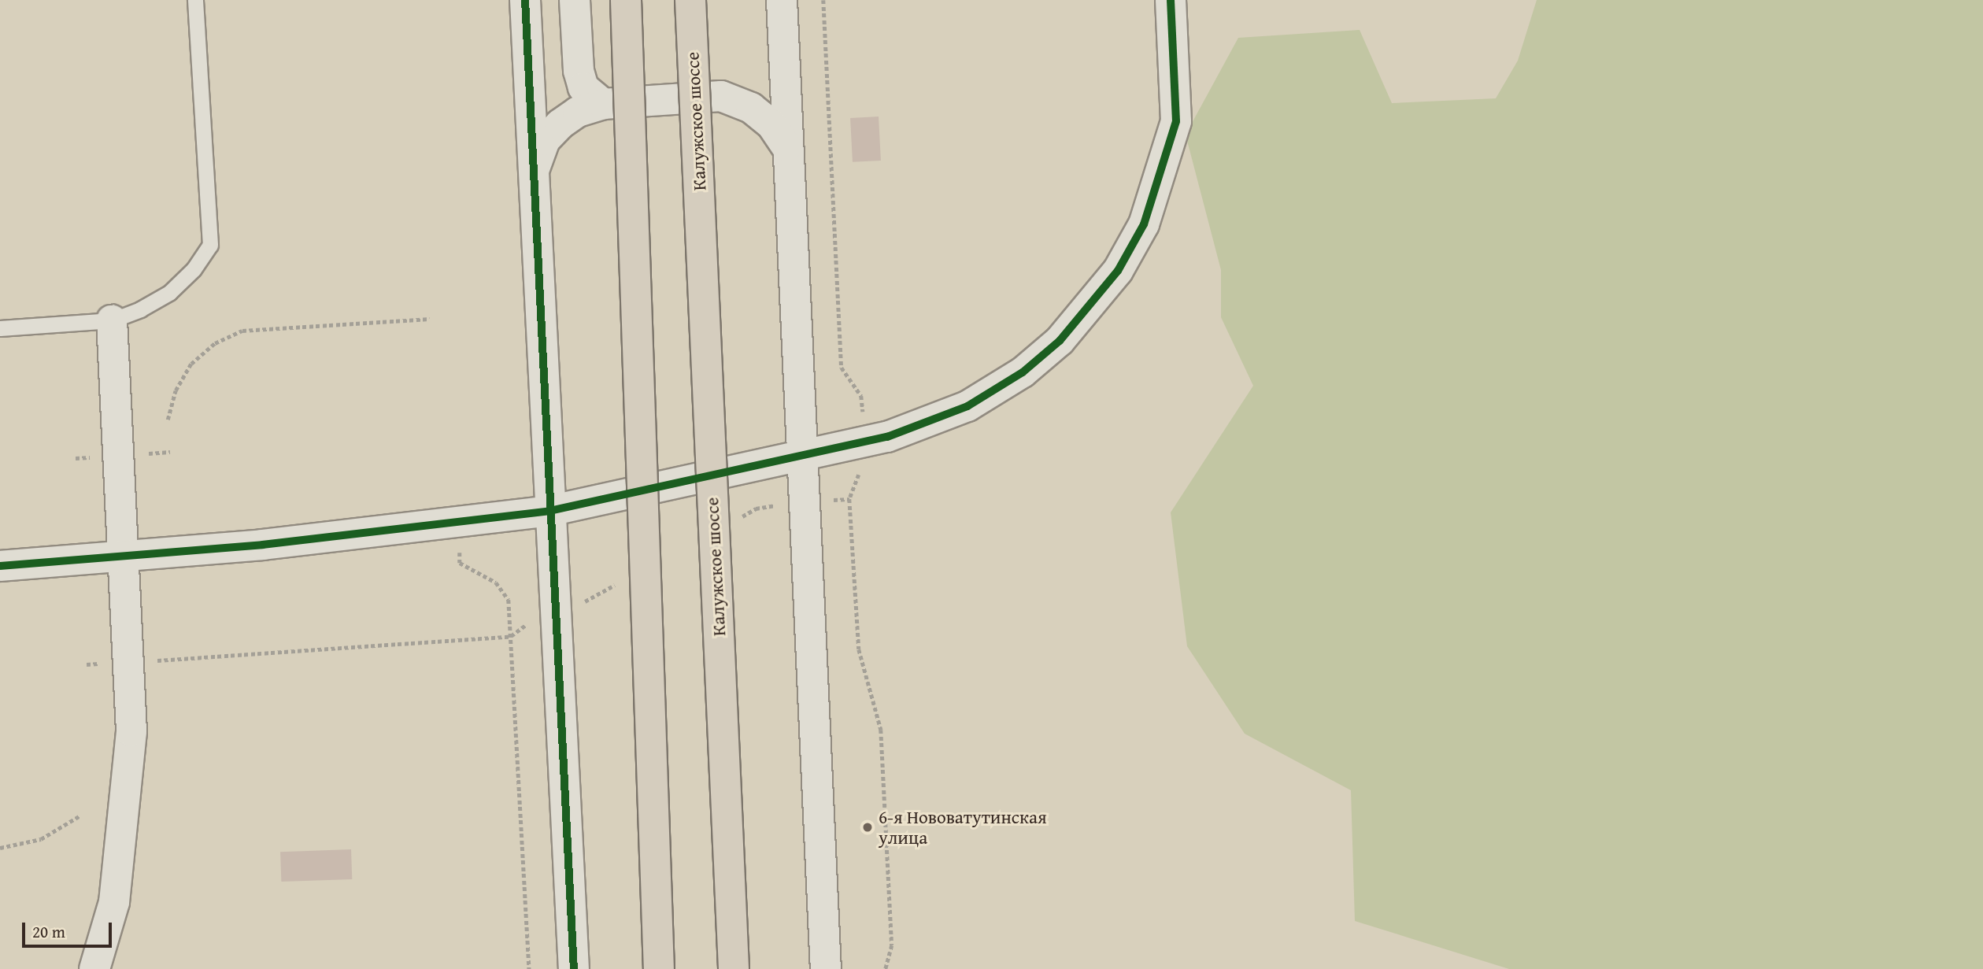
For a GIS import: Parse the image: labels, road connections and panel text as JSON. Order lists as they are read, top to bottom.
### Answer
{
  "streets": {
    "highway": ["Калужское шоссе"]
  },
  "places": ["6-я Нововатутинская улица"],
  "scale_bar": "20 m"
}
